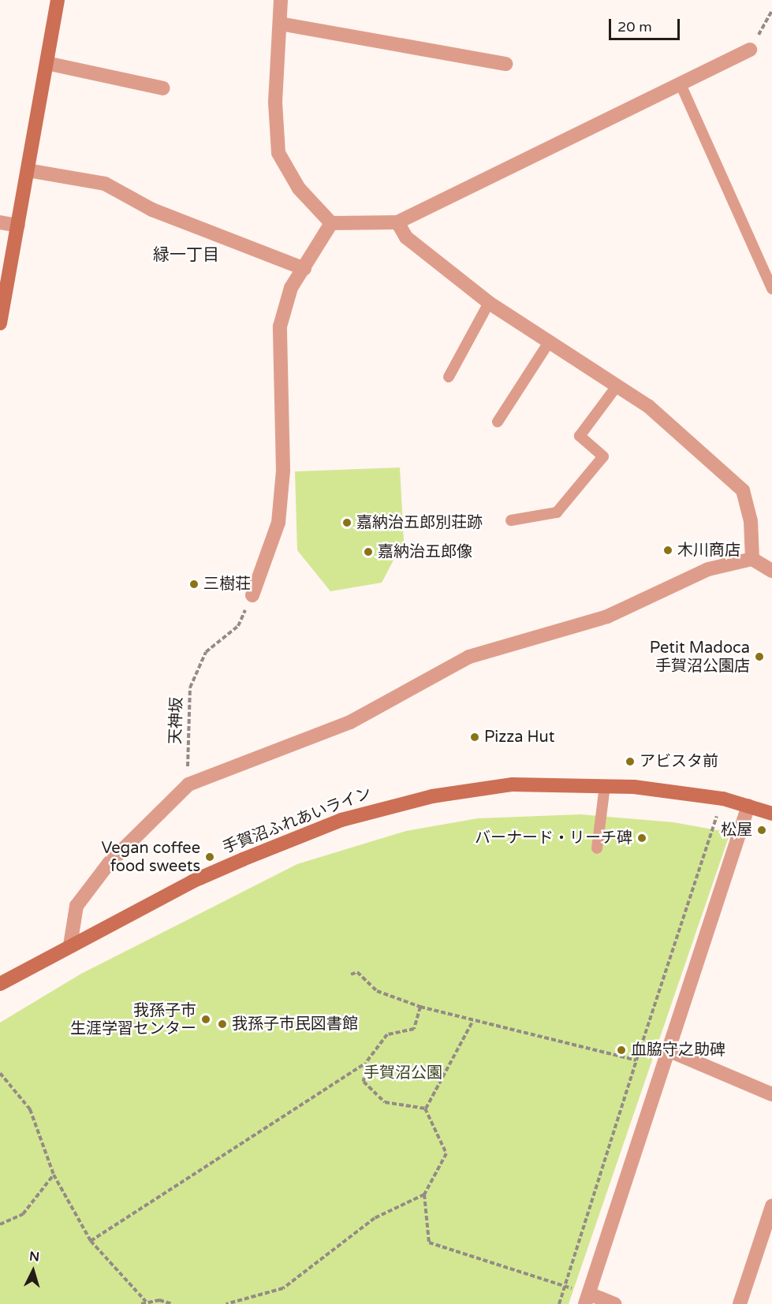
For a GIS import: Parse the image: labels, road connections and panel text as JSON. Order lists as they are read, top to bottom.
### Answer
{
  "streets": {
    "street": ["手賀沼ふれあいライン"],
    "path": ["天神坂"]
  },
  "districts": ["緑一丁目"],
  "parks": ["手賀沼公園"],
  "places": [
    "嘉納治五郎別荘跡",
    "木川商店",
    "嘉納治五郎像",
    "三樹荘",
    "Petit Madoca 手賀沼公園店",
    "Pizza Hut",
    "アビスタ前",
    "松屋",
    "バーナード・リーチ碑",
    "Vegan coffee food sweets",
    "我孫子市 生涯学習センター",
    "我孫子市民図書館",
    "血脇守之助碑"
  ],
  "scale_bar": "20 m",
  "north": "top"
}
